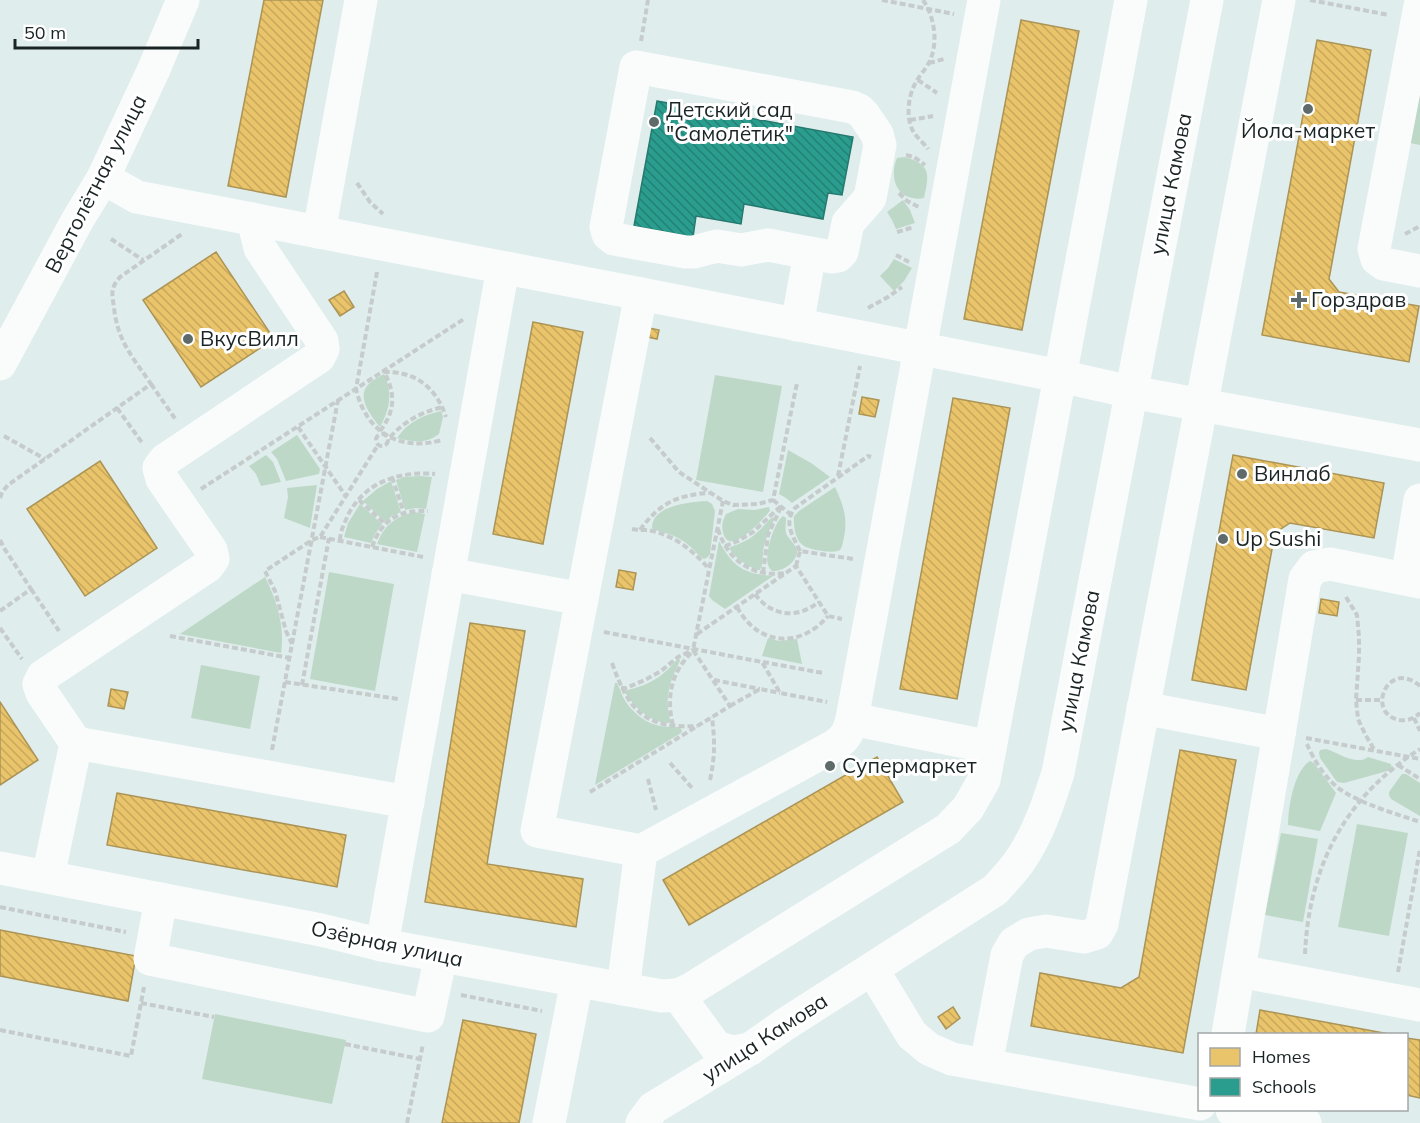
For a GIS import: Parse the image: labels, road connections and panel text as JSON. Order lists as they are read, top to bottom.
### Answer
{
  "streets": {
    "street": ["Вертолётная улица", "улица Камова", "Озёрная улица"]
  },
  "places": {
    "other": [
      "Йола-маркет",
      "Детский сад \"Самолётик\"",
      "ВкусВилл",
      "Винлаб",
      "Up Sushi",
      "Супермаркет"
    ],
    "health": ["Горздрав"]
  },
  "legend": ["Homes", "Schools"],
  "scale_bar": "50 m"
}
